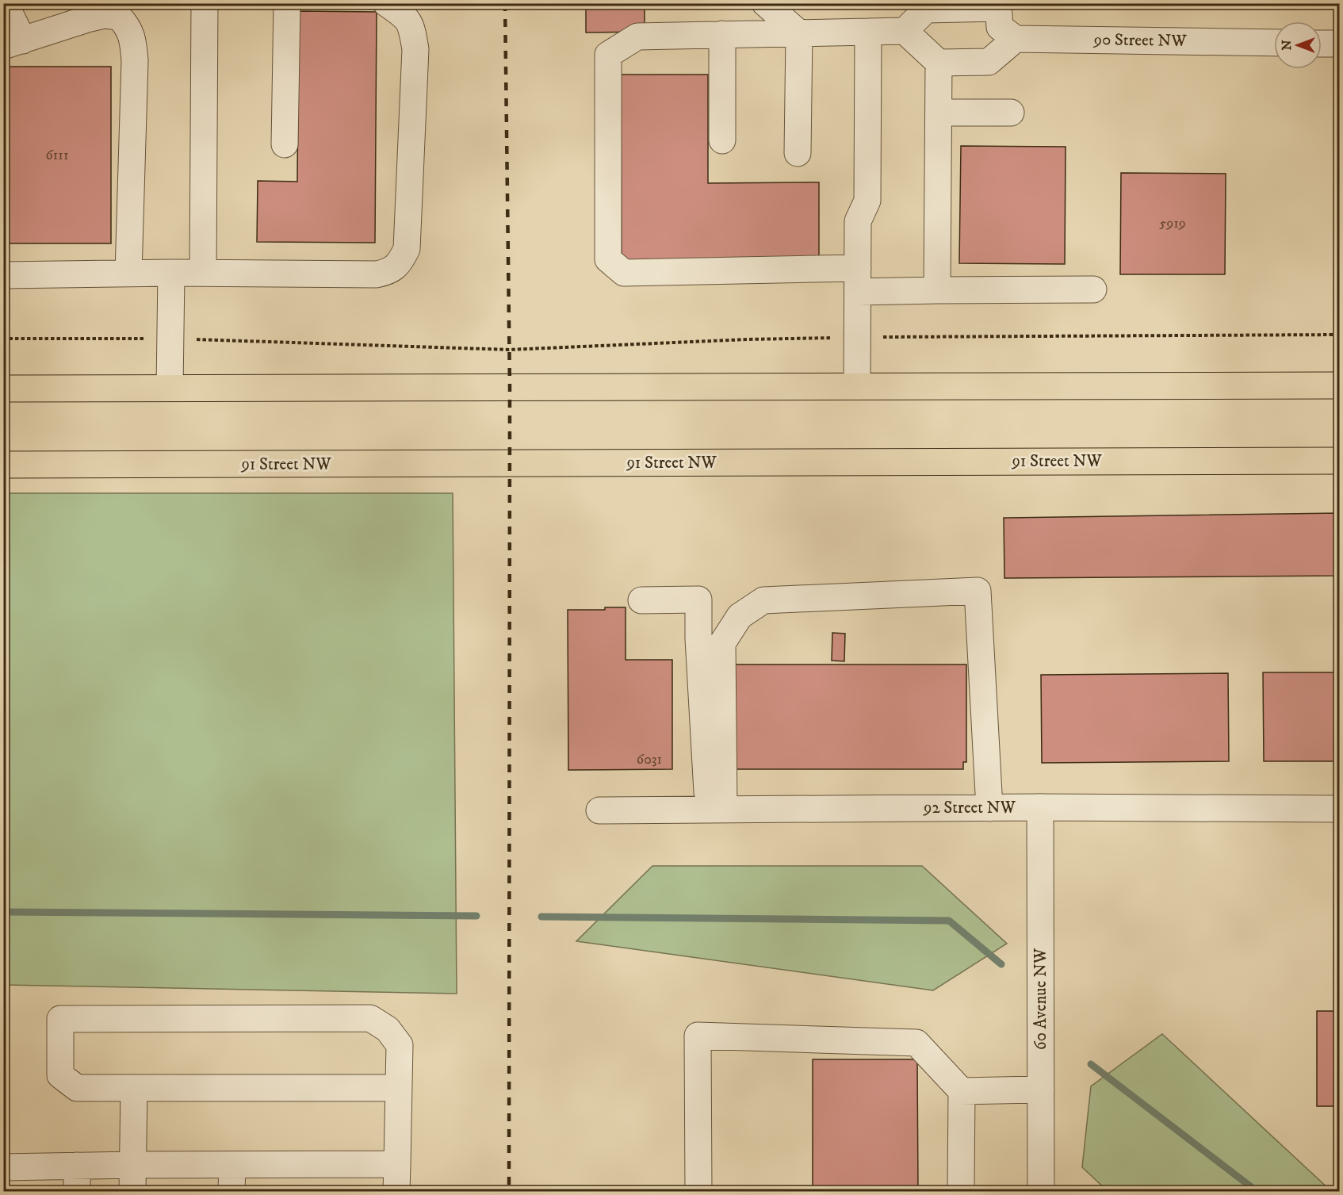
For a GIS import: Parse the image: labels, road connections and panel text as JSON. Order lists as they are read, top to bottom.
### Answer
{
  "streets": {
    "main road": ["91 Street NW"],
    "street": ["90 Street NW", "92 Street NW", "60 Avenue NW"]
  },
  "crossings": [
    ["92 Street NW", "60 Avenue NW"]
  ],
  "house_numbers": ["6111", "5919", "6031"],
  "north": "left"
}
